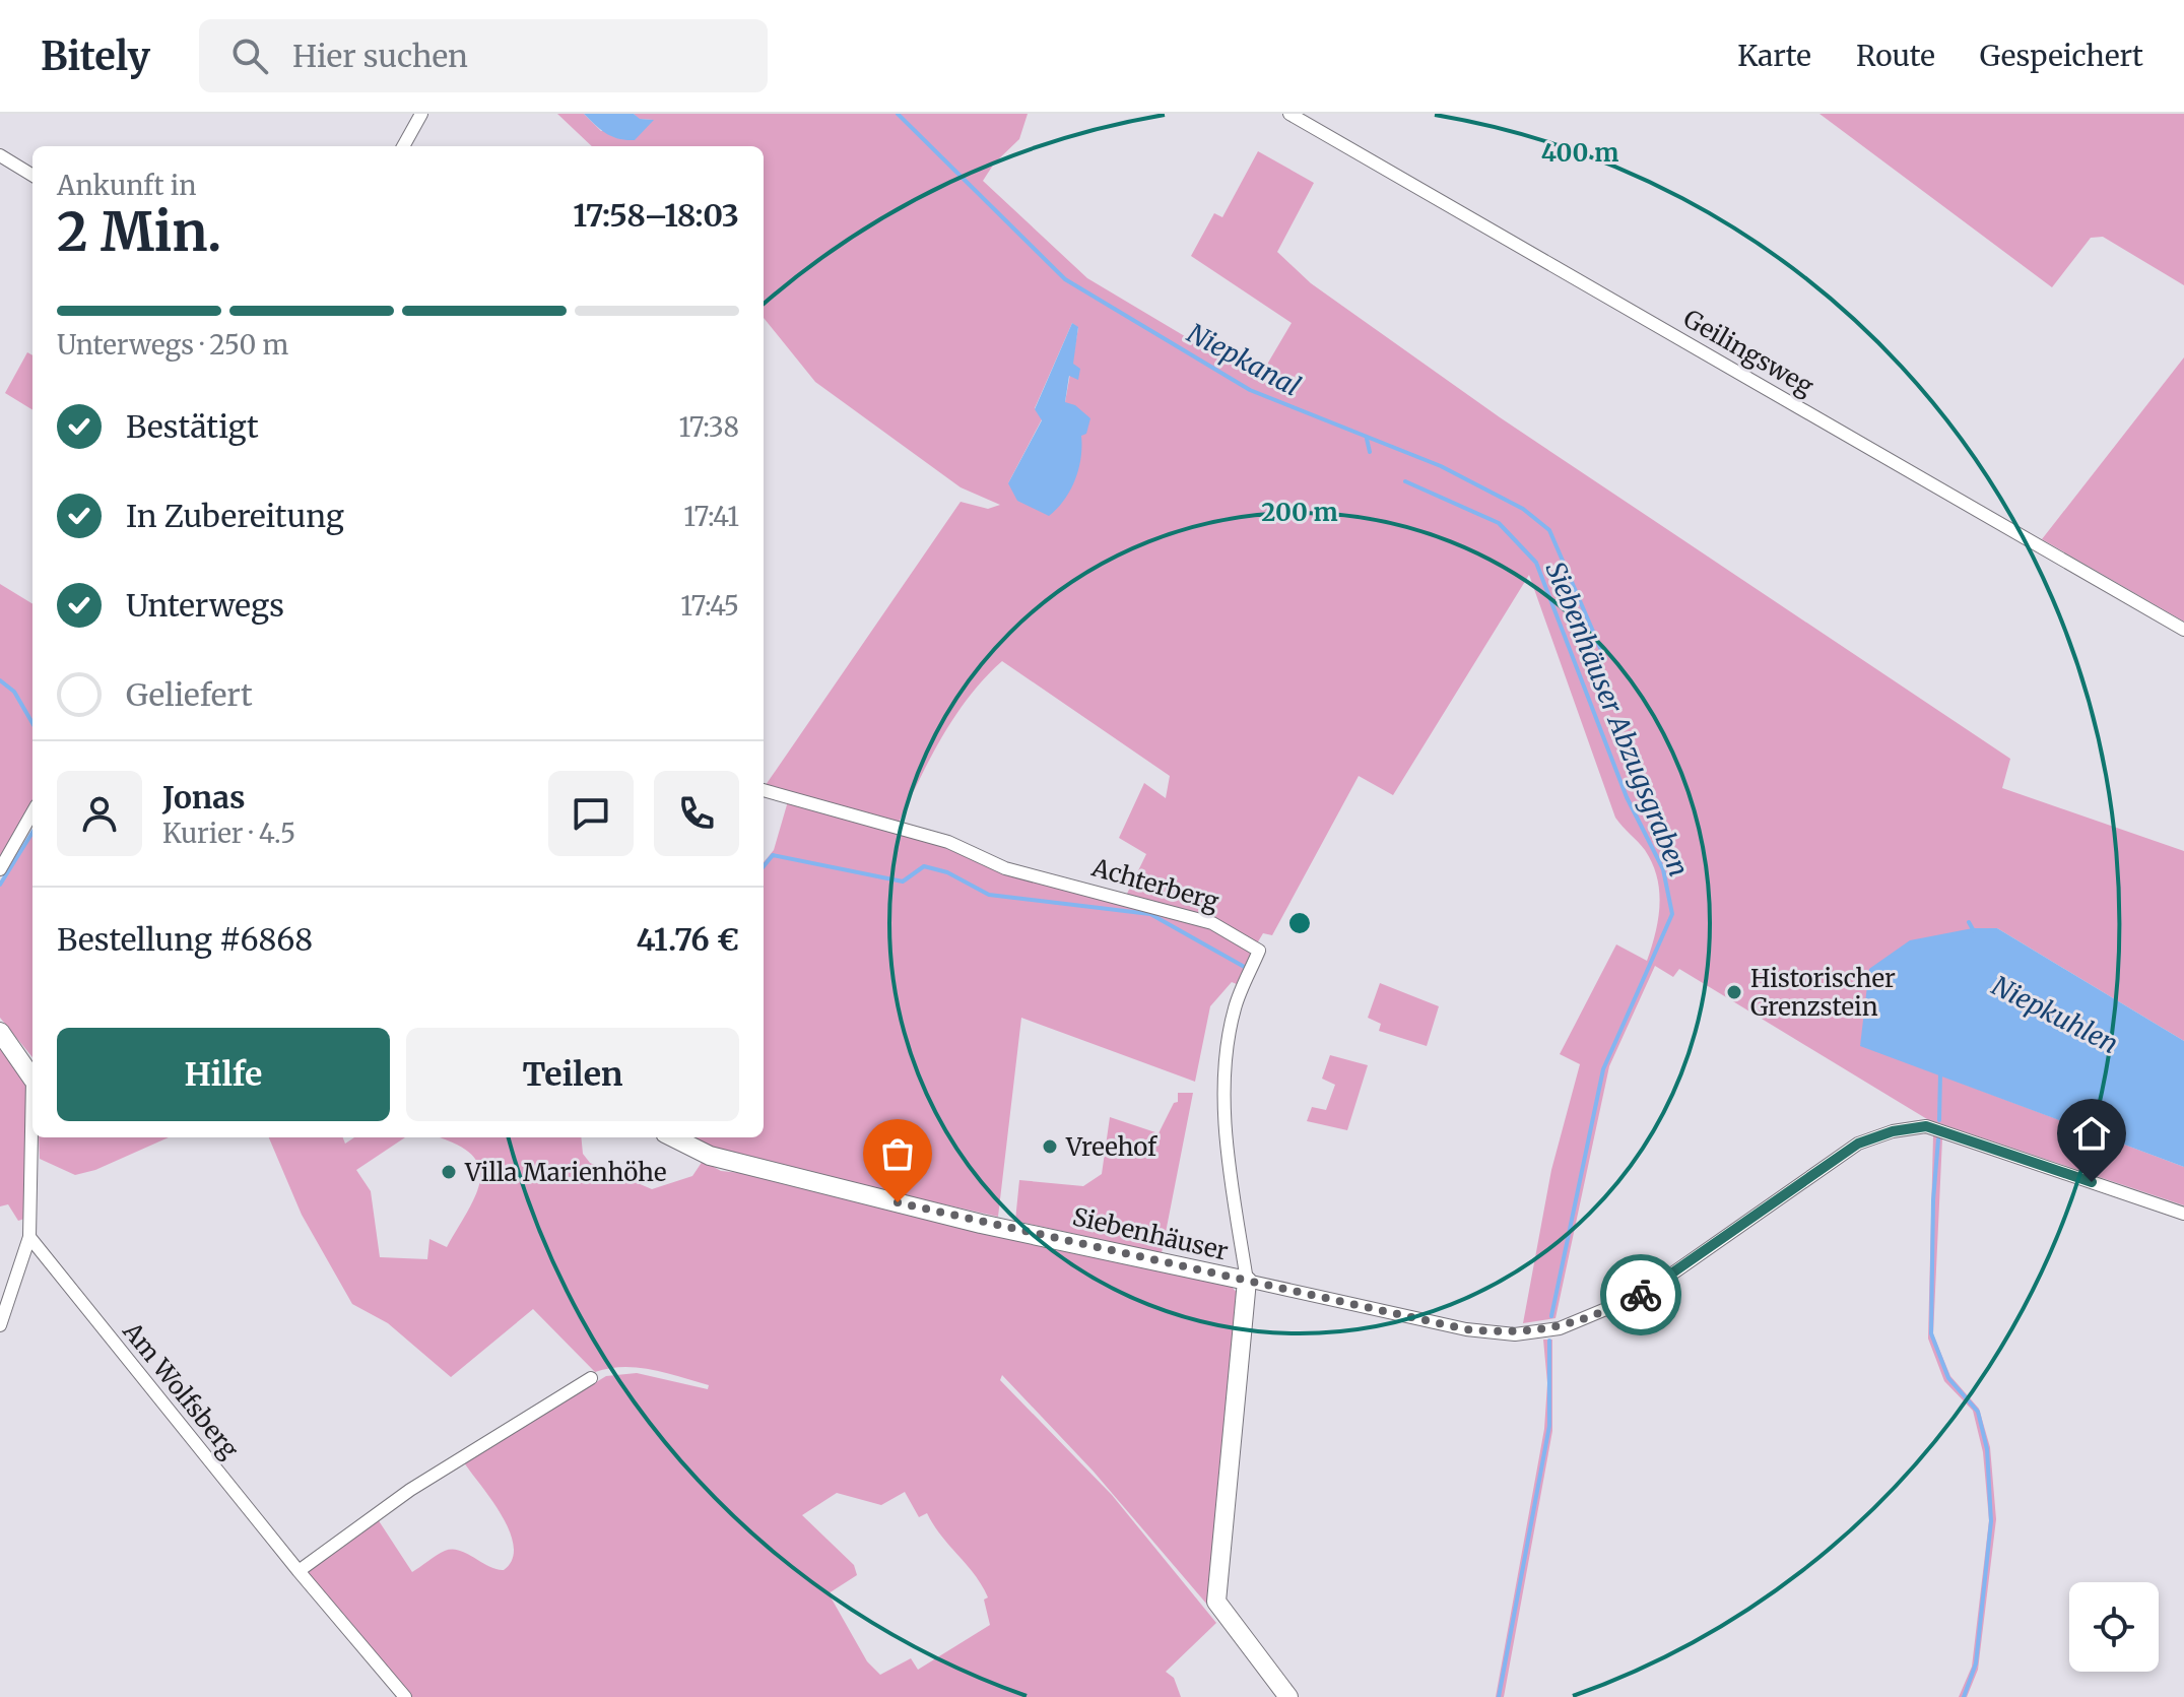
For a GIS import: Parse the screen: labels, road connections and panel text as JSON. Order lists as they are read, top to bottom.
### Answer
{
  "streets": {
    "street": [
      "Geilingsweg",
      "Achterberg",
      "Siebenhäuser",
      "Am Wolfsberg"
    ]
  },
  "crossings": [
    ["Achterberg", "Siebenhäuser"]
  ],
  "water": ["Niepkanal", "Siebenhäuser Abzugsgraben", "Niepkuhlen"],
  "places": ["Historischer Grenzstein", "Vreehof", "Villa Marienhöhe"],
  "page": {
    "header": "Bitely",
    "search": "Hier suchen",
    "nav": ["Karte", "Route", "Gespeichert"],
    "heading": ["2 Min.", "Ankunft in", "17:58–18:03"],
    "panel": [
      "Jonas",
      "Kurier · 4.5",
      "Bestellung #6868",
      "41.76 €"
    ],
    "bar": "Unterwegs · 250 m",
    "list": [
      ["Bestätigt", "17:38"],
      ["In Zubereitung", "17:41"],
      ["Unterwegs", "17:45"],
      "Geliefert"
    ],
    "buttons": ["Hilfe", "Teilen"]
  },
  "rings": ["400 m", "200 m"]
}
